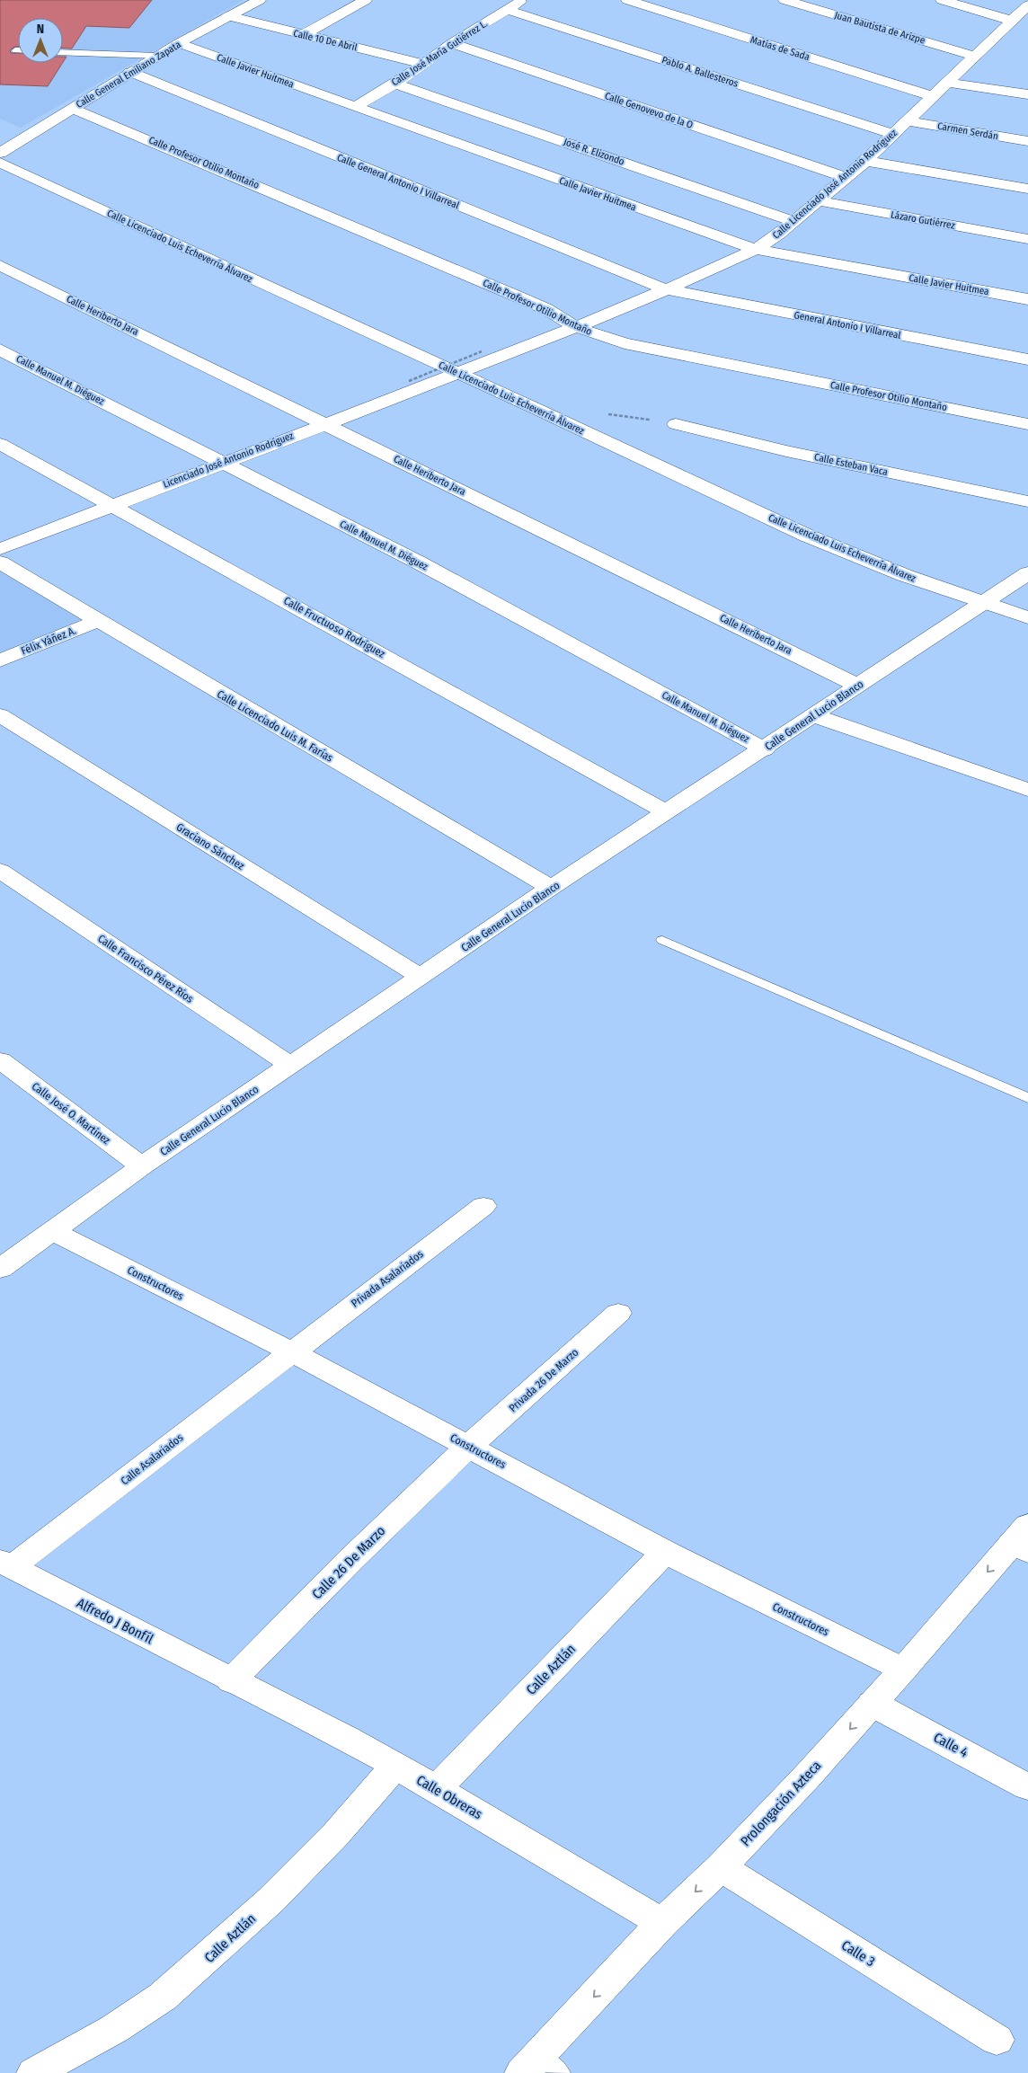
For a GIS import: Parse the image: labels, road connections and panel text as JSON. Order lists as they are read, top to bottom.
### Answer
{
  "streets": {
    "street": [
      "Juan Bautista de Arizpe",
      "Calle 10 De Abril",
      "Matías de Sada",
      "Calle José María Gutiérrez L.",
      "Calle Javier Huitmea",
      "Pablo A. Ballesteros",
      "Calle General Emiliano Zapata",
      "Calle Genovevo de la O",
      "Carmen Serdán",
      "José R. Elizondo",
      "Calle Profesor Otilio Montaño",
      "Calle General Antonio I Villarreal",
      "Calle Licenciado José Antonio Rodríguez",
      "Lázaro Gutiérrez",
      "Calle Licenciado Luis Echeverría Álvarez",
      "Calle Heriberto Jara",
      "General Antonio I Villarreal",
      "Calle Manuel M. Diéguez",
      "Licenciado José Antonio Rodríguez",
      "Calle Esteban Vaca",
      "Calle Fructuoso Rodríguez",
      "Félix Yáñez A.",
      "Calle General Lucio Blanco",
      "Calle Licenciado Luis M. Farías",
      "Graciano Sánchez",
      "Calle Francisco Pérez Ríos",
      "Calle José O. Martínez",
      "Privada Asalariados",
      "Constructores",
      "Privada 26 De Marzo",
      "Calle Asalariados",
      "Calle 26 De Marzo",
      "Alfredo J Bonfíl",
      "Calle Aztlán",
      "Calle 4",
      "Calle Obreras",
      "Prolongación Azteca",
      "Calle 3"
    ]
  },
  "crossings": [
    ["Juan Bautista de Arizpe", "Calle Licenciado José Antonio Rodríguez"],
    ["Calle 10 De Abril", "Calle José María Gutiérrez L."],
    ["Calle 10 De Abril", "Calle General Emiliano Zapata"],
    ["Matías de Sada", "Calle Licenciado José Antonio Rodríguez"],
    ["Calle José María Gutiérrez L.", "Calle Javier Huitmea"],
    ["Calle José María Gutiérrez L.", "Pablo A. Ballesteros"],
    ["Calle José María Gutiérrez L.", "Calle Genovevo de la O"],
    ["Calle José María Gutiérrez L.", "José R. Elizondo"],
    ["Calle Javier Huitmea", "Calle General Emiliano Zapata"],
    ["Calle Javier Huitmea", "Calle Licenciado José Antonio Rodríguez"],
    ["Pablo A. Ballesteros", "Calle Licenciado José Antonio Rodríguez"],
    ["Calle General Emiliano Zapata", "Calle Profesor Otilio Montaño"],
    ["Calle General Emiliano Zapata", "Calle General Antonio I Villarreal"],
    ["Calle Genovevo de la O", "Calle Licenciado José Antonio Rodríguez"],
    ["Carmen Serdán", "Calle Licenciado José Antonio Rodríguez"],
    ["José R. Elizondo", "Calle Licenciado José Antonio Rodríguez"],
    ["Calle Profesor Otilio Montaño", "Calle Licenciado José Antonio Rodríguez"],
    ["Calle General Antonio I Villarreal", "Calle Licenciado José Antonio Rodríguez"],
    ["Calle General Antonio I Villarreal", "General Antonio I Villarreal"],
    ["Calle Licenciado José Antonio Rodríguez", "Lázaro Gutiérrez"],
    ["Calle Licenciado José Antonio Rodríguez", "Calle Licenciado Luis Echeverría Álvarez"],
    ["Calle Licenciado José Antonio Rodríguez", "General Antonio I Villarreal"],
    ["Calle Licenciado José Antonio Rodríguez", "Licenciado José Antonio Rodríguez"],
    ["Calle Licenciado Luis Echeverría Álvarez", "Licenciado José Antonio Rodríguez"],
    ["Calle Licenciado Luis Echeverría Álvarez", "Calle General Lucio Blanco"],
    ["Calle Heriberto Jara", "Licenciado José Antonio Rodríguez"],
    ["Calle Heriberto Jara", "Calle General Lucio Blanco"],
    ["Calle Manuel M. Diéguez", "Licenciado José Antonio Rodríguez"],
    ["Calle Manuel M. Diéguez", "Calle General Lucio Blanco"],
    ["Licenciado José Antonio Rodríguez", "Calle Fructuoso Rodríguez"],
    ["Calle Fructuoso Rodríguez", "Calle General Lucio Blanco"],
    ["Félix Yáñez A.", "Calle Licenciado Luis M. Farías"],
    ["Calle General Lucio Blanco", "Calle Licenciado Luis M. Farías"],
    ["Calle General Lucio Blanco", "Graciano Sánchez"],
    ["Calle General Lucio Blanco", "Calle Francisco Pérez Ríos"],
    ["Calle General Lucio Blanco", "Calle José O. Martínez"],
    ["Calle General Lucio Blanco", "Constructores"],
    ["Privada Asalariados", "Constructores"],
    ["Privada Asalariados", "Calle Asalariados"],
    ["Constructores", "Privada 26 De Marzo"],
    ["Constructores", "Calle Asalariados"],
    ["Constructores", "Calle 26 De Marzo"],
    ["Constructores", "Calle Aztlán"],
    ["Constructores", "Prolongación Azteca"],
    ["Privada 26 De Marzo", "Calle 26 De Marzo"],
    ["Calle Asalariados", "Alfredo J Bonfíl"],
    ["Calle 26 De Marzo", "Alfredo J Bonfíl"],
    ["Calle 26 De Marzo", "Calle Obreras"],
    ["Alfredo J Bonfíl", "Calle Obreras"],
    ["Calle Aztlán", "Calle Obreras"],
    ["Calle 4", "Prolongación Azteca"],
    ["Calle Obreras", "Prolongación Azteca"],
    ["Prolongación Azteca", "Calle 3"]
  ],
  "one_way": ["Prolongación Azteca"],
  "north": "top"
}
